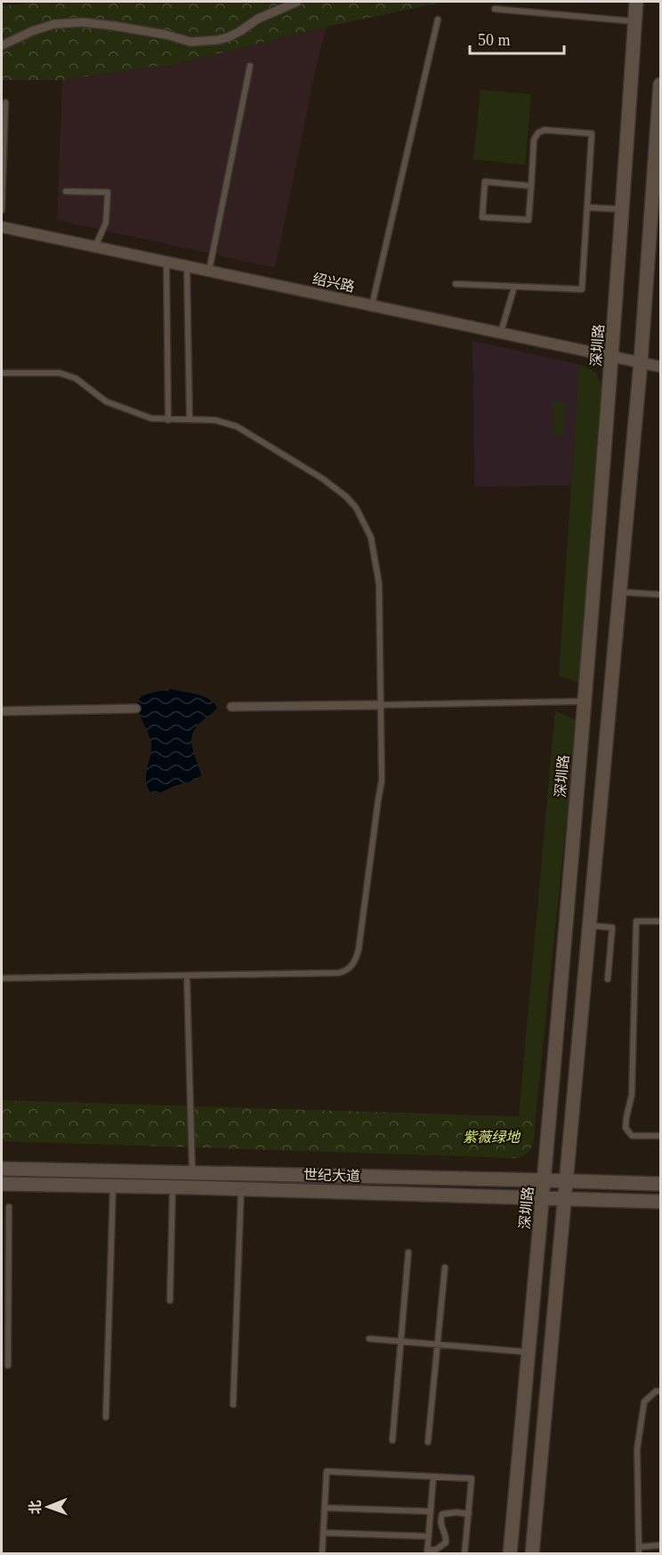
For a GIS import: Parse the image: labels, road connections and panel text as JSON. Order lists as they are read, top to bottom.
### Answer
{
  "streets": {
    "street": ["绍兴路", "深圳路", "世纪大道"]
  },
  "crossings": [
    ["绍兴路", "深圳路"],
    ["深圳路", "世纪大道"]
  ],
  "parks": ["紫薇绿地"],
  "scale_bar": "50 m",
  "north": "left"
}
